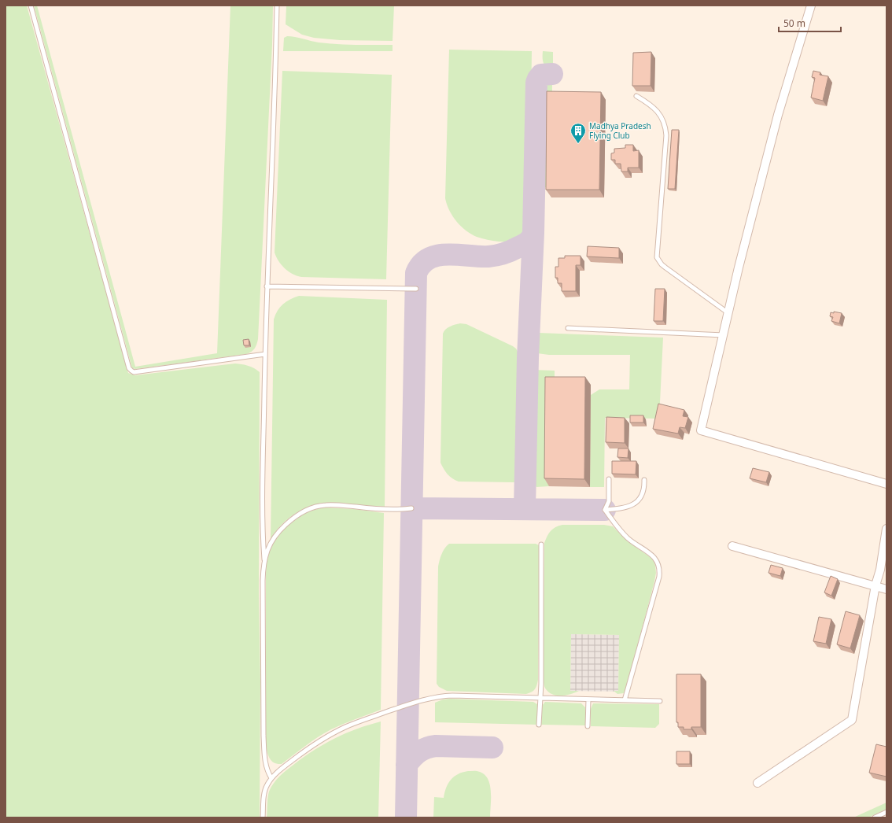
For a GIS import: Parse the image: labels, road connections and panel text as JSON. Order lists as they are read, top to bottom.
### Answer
{
  "places": {
    "building": ["Madhya Pradesh Flying Club"]
  },
  "scale_bar": "50 m"
}
